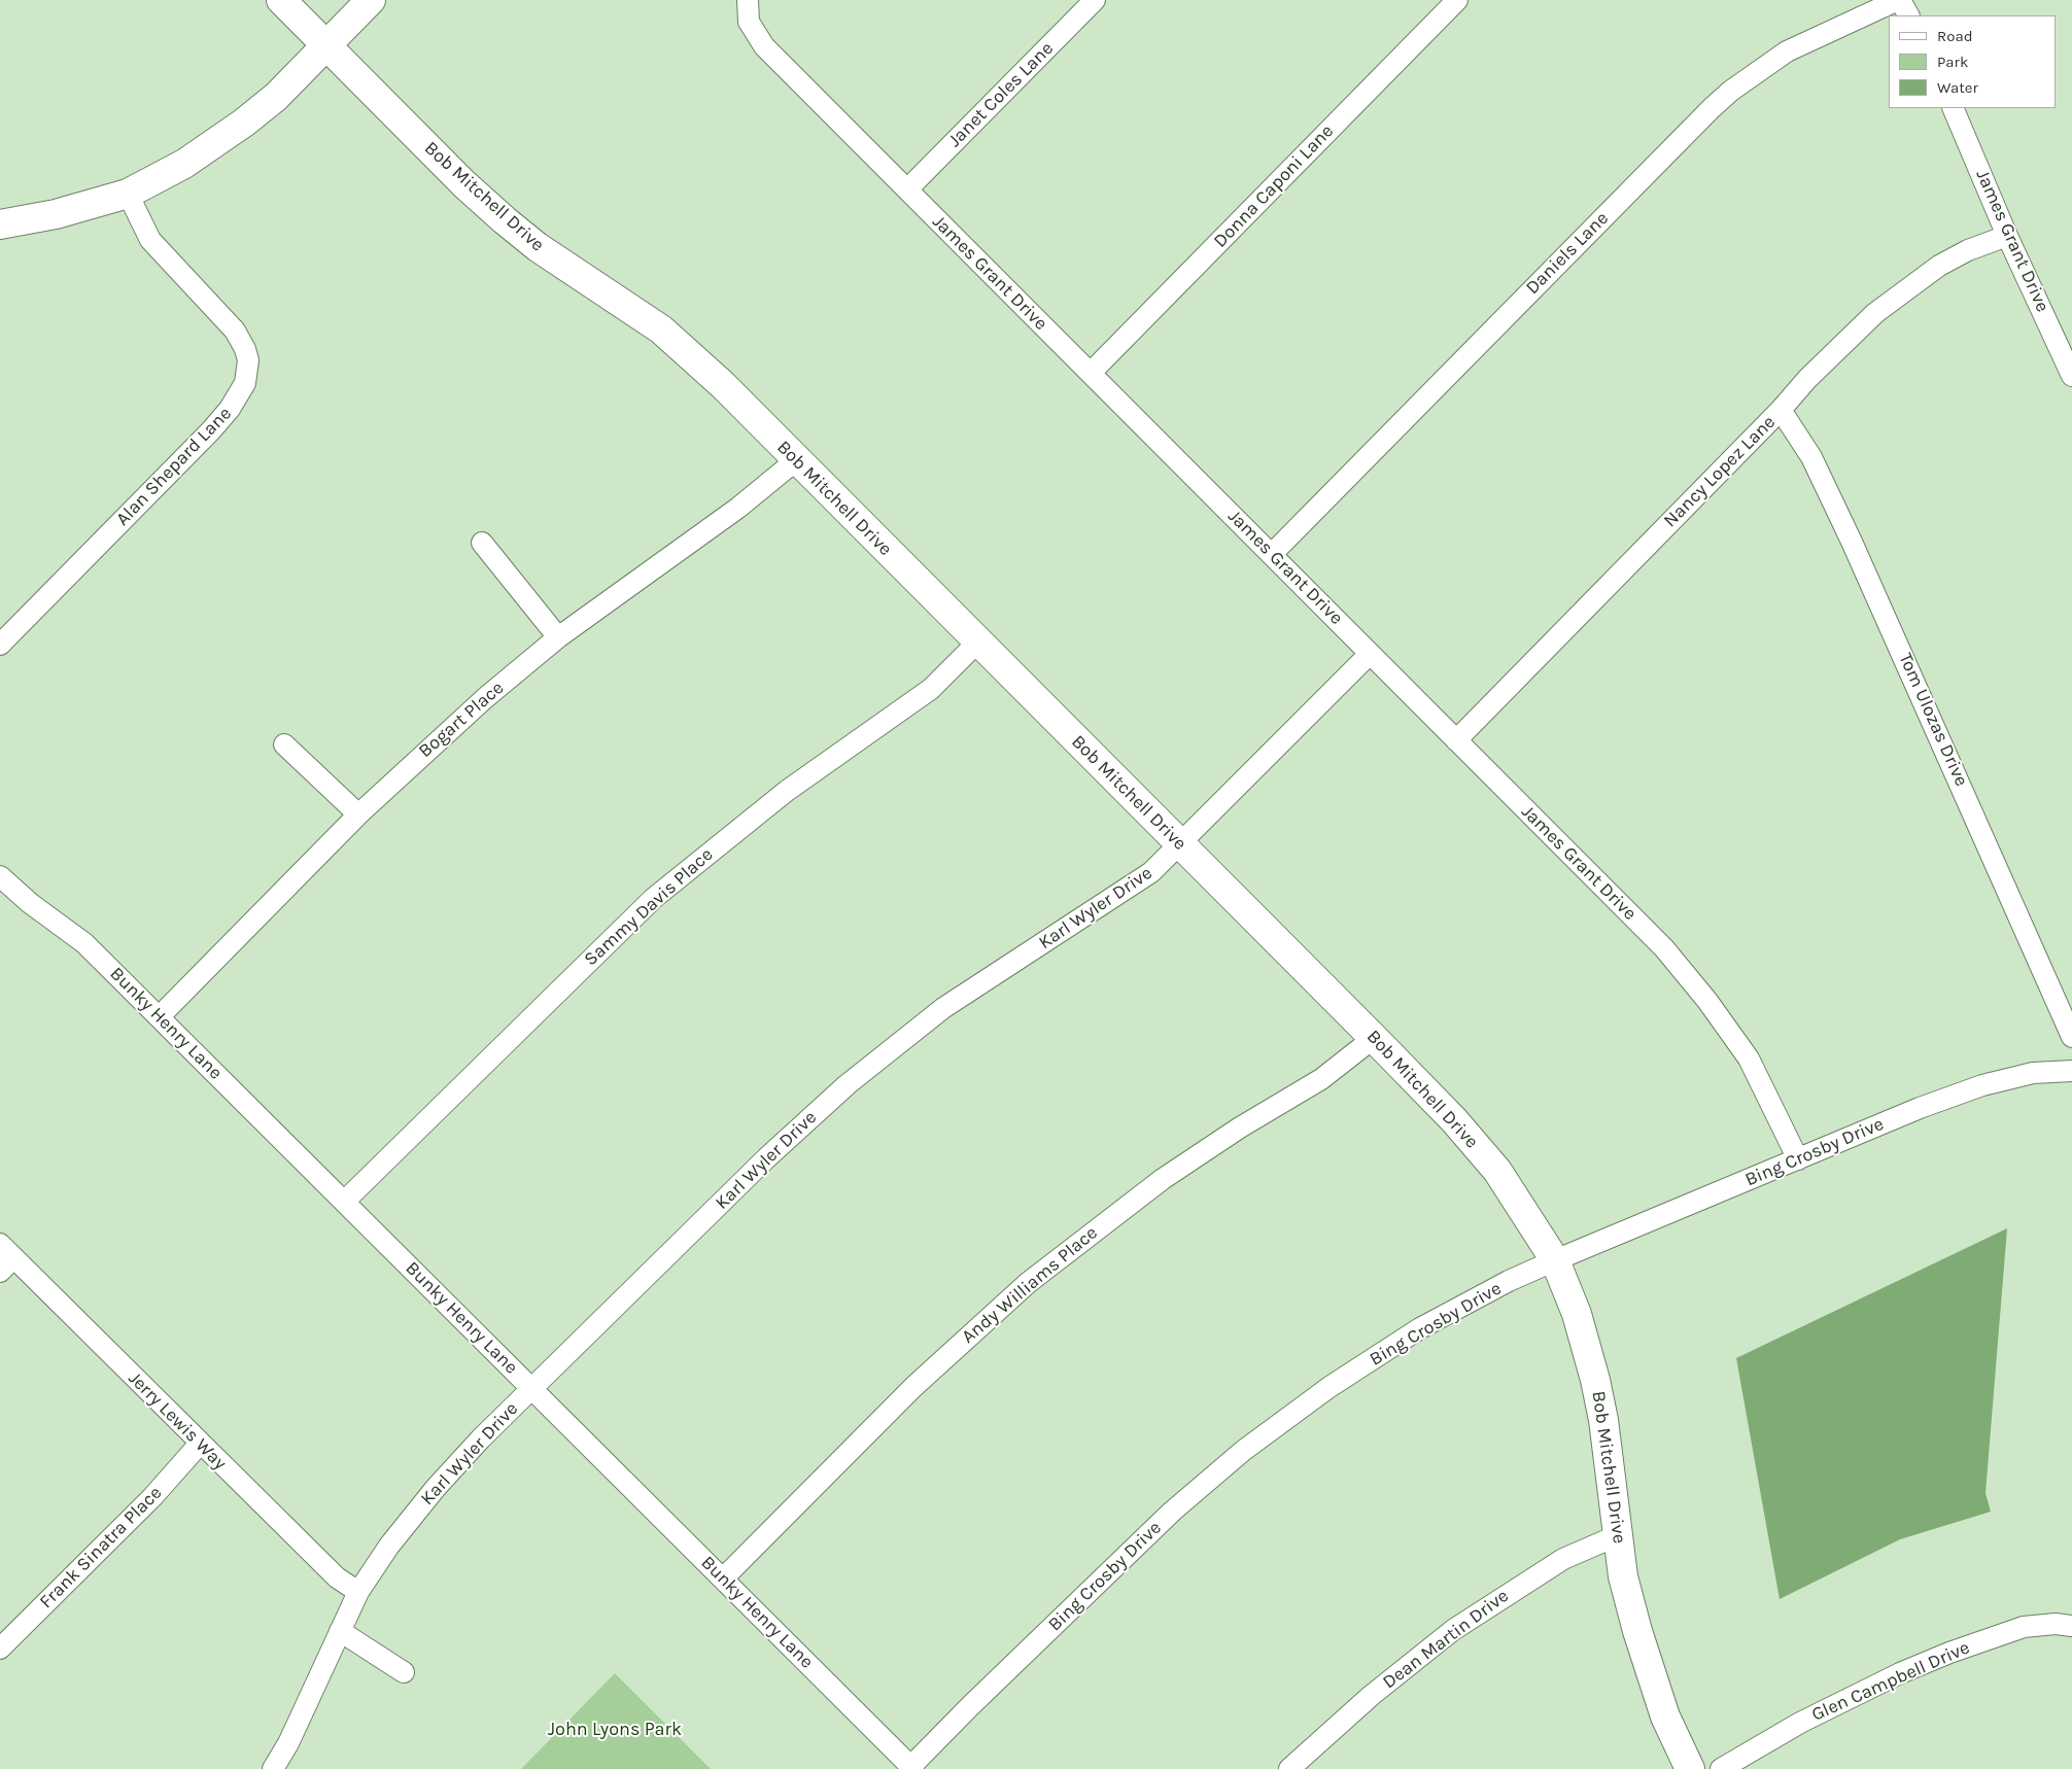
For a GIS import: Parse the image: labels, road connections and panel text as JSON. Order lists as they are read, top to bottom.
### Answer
{
  "streets": {
    "street": [
      "Janet Coles Lane",
      "Donna Caponi Lane",
      "Bob Mitchell Drive",
      "James Grant Drive",
      "Daniels Lane",
      "Alan Shepard Lane",
      "Nancy Lopez Lane",
      "Bogart Place",
      "Tom Ulozas Drive",
      "Sammy Davis Place",
      "Karl Wyler Drive",
      "Bunky Henry Lane",
      "Bing Crosby Drive",
      "Andy Williams Place",
      "Jerry Lewis Way",
      "Frank Sinatra Place",
      "Dean Martin Drive",
      "Glen Campbell Drive"
    ]
  },
  "crossings": [
    ["Janet Coles Lane", "James Grant Drive"],
    ["Donna Caponi Lane", "James Grant Drive"],
    ["Bob Mitchell Drive", "Bogart Place"],
    ["Bob Mitchell Drive", "Sammy Davis Place"],
    ["Bob Mitchell Drive", "Karl Wyler Drive"],
    ["Bob Mitchell Drive", "Bing Crosby Drive"],
    ["Bob Mitchell Drive", "Andy Williams Place"],
    ["Bob Mitchell Drive", "Dean Martin Drive"],
    ["James Grant Drive", "Daniels Lane"],
    ["James Grant Drive", "Nancy Lopez Lane"],
    ["James Grant Drive", "Karl Wyler Drive"],
    ["James Grant Drive", "Bing Crosby Drive"],
    ["Nancy Lopez Lane", "Tom Ulozas Drive"],
    ["Bogart Place", "Bunky Henry Lane"],
    ["Sammy Davis Place", "Bunky Henry Lane"],
    ["Karl Wyler Drive", "Bunky Henry Lane"],
    ["Karl Wyler Drive", "Jerry Lewis Way"],
    ["Bunky Henry Lane", "Bing Crosby Drive"],
    ["Bunky Henry Lane", "Andy Williams Place"],
    ["Jerry Lewis Way", "Frank Sinatra Place"]
  ],
  "parks": ["John Lyons Park"],
  "legend": ["Road", "Park", "Water"]
}
